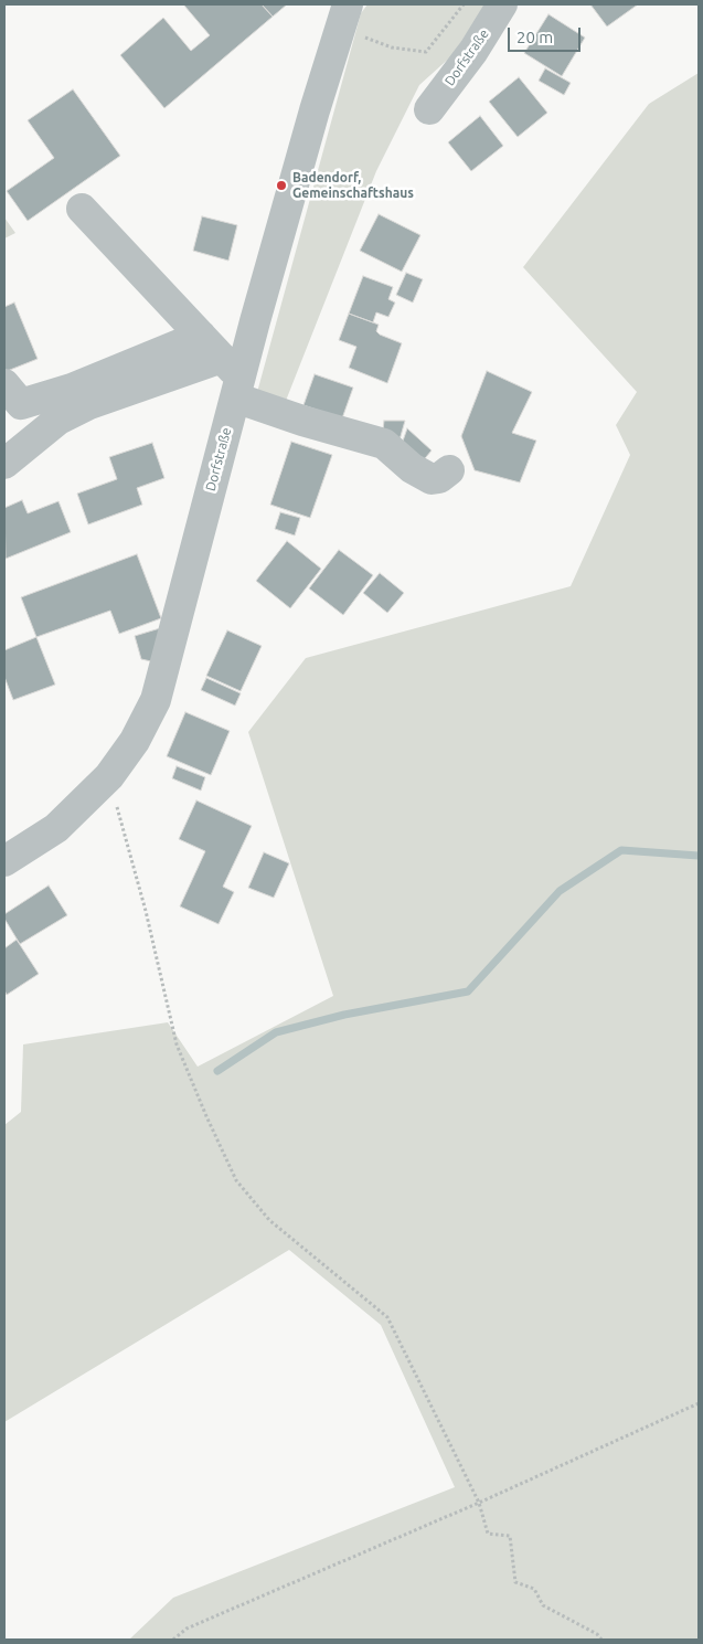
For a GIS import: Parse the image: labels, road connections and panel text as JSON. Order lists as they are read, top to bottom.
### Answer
{
  "streets": {
    "street": ["Dorfstraße"]
  },
  "places": ["Badendorf, Gemeinschaftshaus"],
  "scale_bar": "20 m"
}
